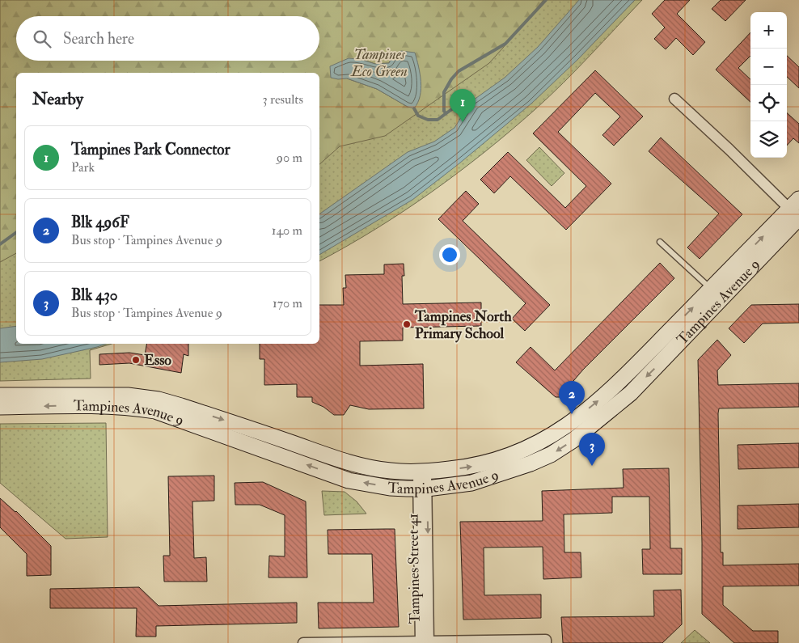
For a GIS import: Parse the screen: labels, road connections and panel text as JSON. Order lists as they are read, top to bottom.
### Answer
{
  "streets": {
    "main road": ["Tampines Avenue 9"],
    "street": ["Tampines Street 41"]
  },
  "crossings": [
    ["Tampines Avenue 9", "Tampines Street 41"]
  ],
  "parks": ["Tampines Eco Green"],
  "places": ["Tampines North Primary School", "Esso"],
  "page": {
    "map_buttons": ["+", "−"],
    "search": "Search here",
    "heading": ["Nearby", "3 results"],
    "pins": ["1", "2", "3"],
    "list": [
      {
        "mark": "1",
        "name": "Tampines Park Connector",
        "note": "Park",
        "value": "90 m"
      },
      {
        "mark": "2",
        "name": "Blk 496F",
        "note": "Bus stop · Tampines Avenue 9",
        "value": "140 m"
      },
      {
        "mark": "3",
        "name": "Blk 430",
        "note": "Bus stop · Tampines Avenue 9",
        "value": "170 m"
      }
    ]
  }
}
